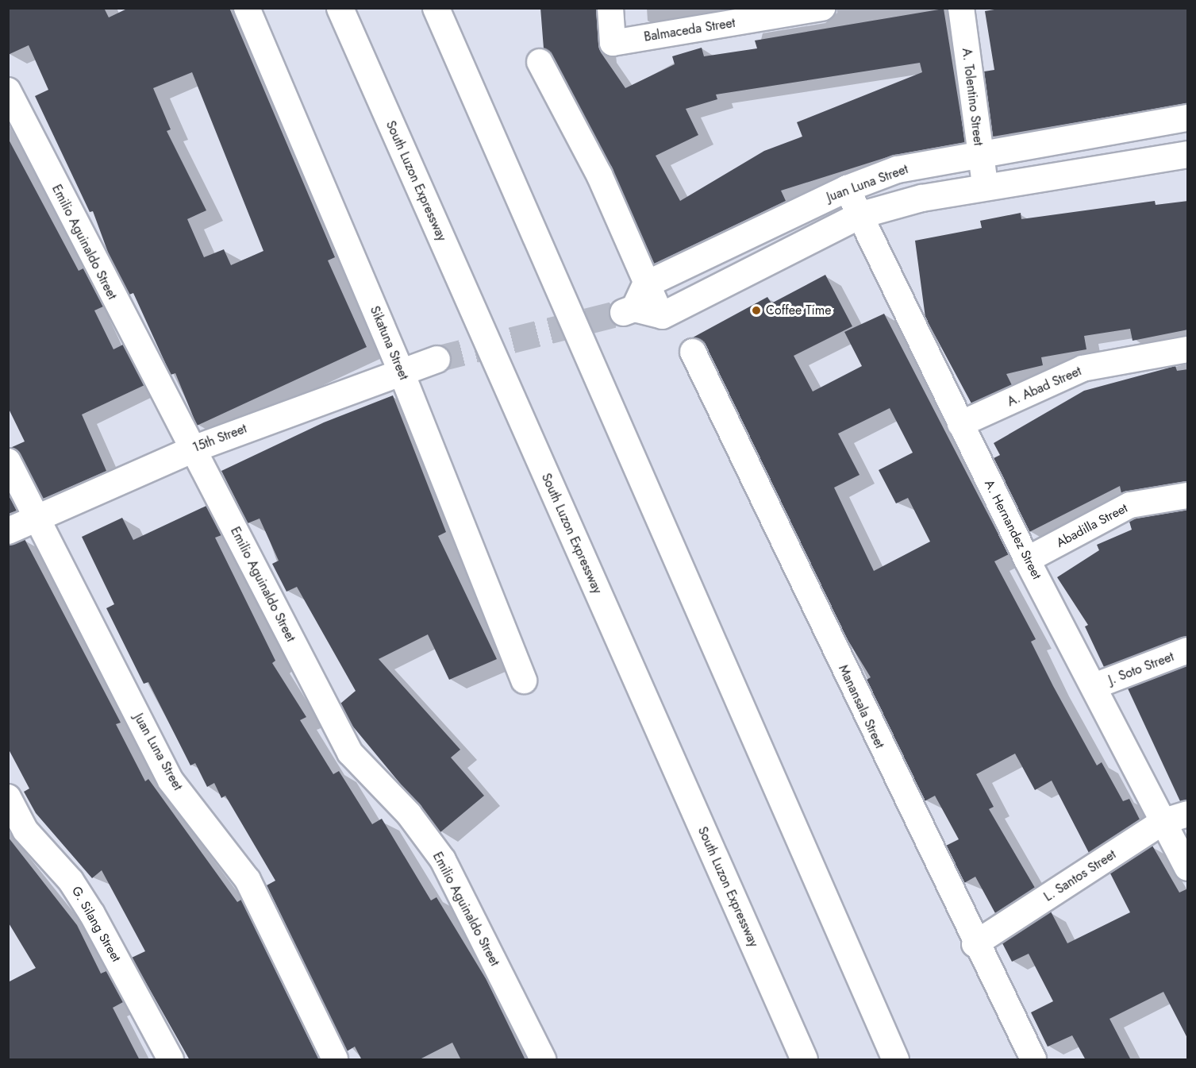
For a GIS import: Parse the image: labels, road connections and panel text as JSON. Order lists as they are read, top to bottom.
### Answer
{
  "streets": {
    "main road": ["South Luzon Expressway", "Juan Luna Street", "15th Street"],
    "street": [
      "Balmaceda Street",
      "A. Tolentino Street",
      "Emilio Aguinaldo Street",
      "Sikatuna Street",
      "A. Abad Street",
      "Abadilla Street",
      "A. Hernandez Street",
      "J. Soto Street",
      "Manansala Street",
      "L. Santos Street",
      "G. Silang Street"
    ]
  },
  "crossings": [
    ["A. Tolentino Street", "Juan Luna Street"],
    ["Juan Luna Street", "15th Street"],
    ["Juan Luna Street", "A. Hernandez Street"],
    ["Emilio Aguinaldo Street", "15th Street"],
    ["Sikatuna Street", "15th Street"],
    ["A. Abad Street", "A. Hernandez Street"],
    ["Abadilla Street", "A. Hernandez Street"],
    ["A. Hernandez Street", "J. Soto Street"],
    ["A. Hernandez Street", "L. Santos Street"],
    ["Manansala Street", "L. Santos Street"]
  ],
  "places": ["Coffee Time"]
}
